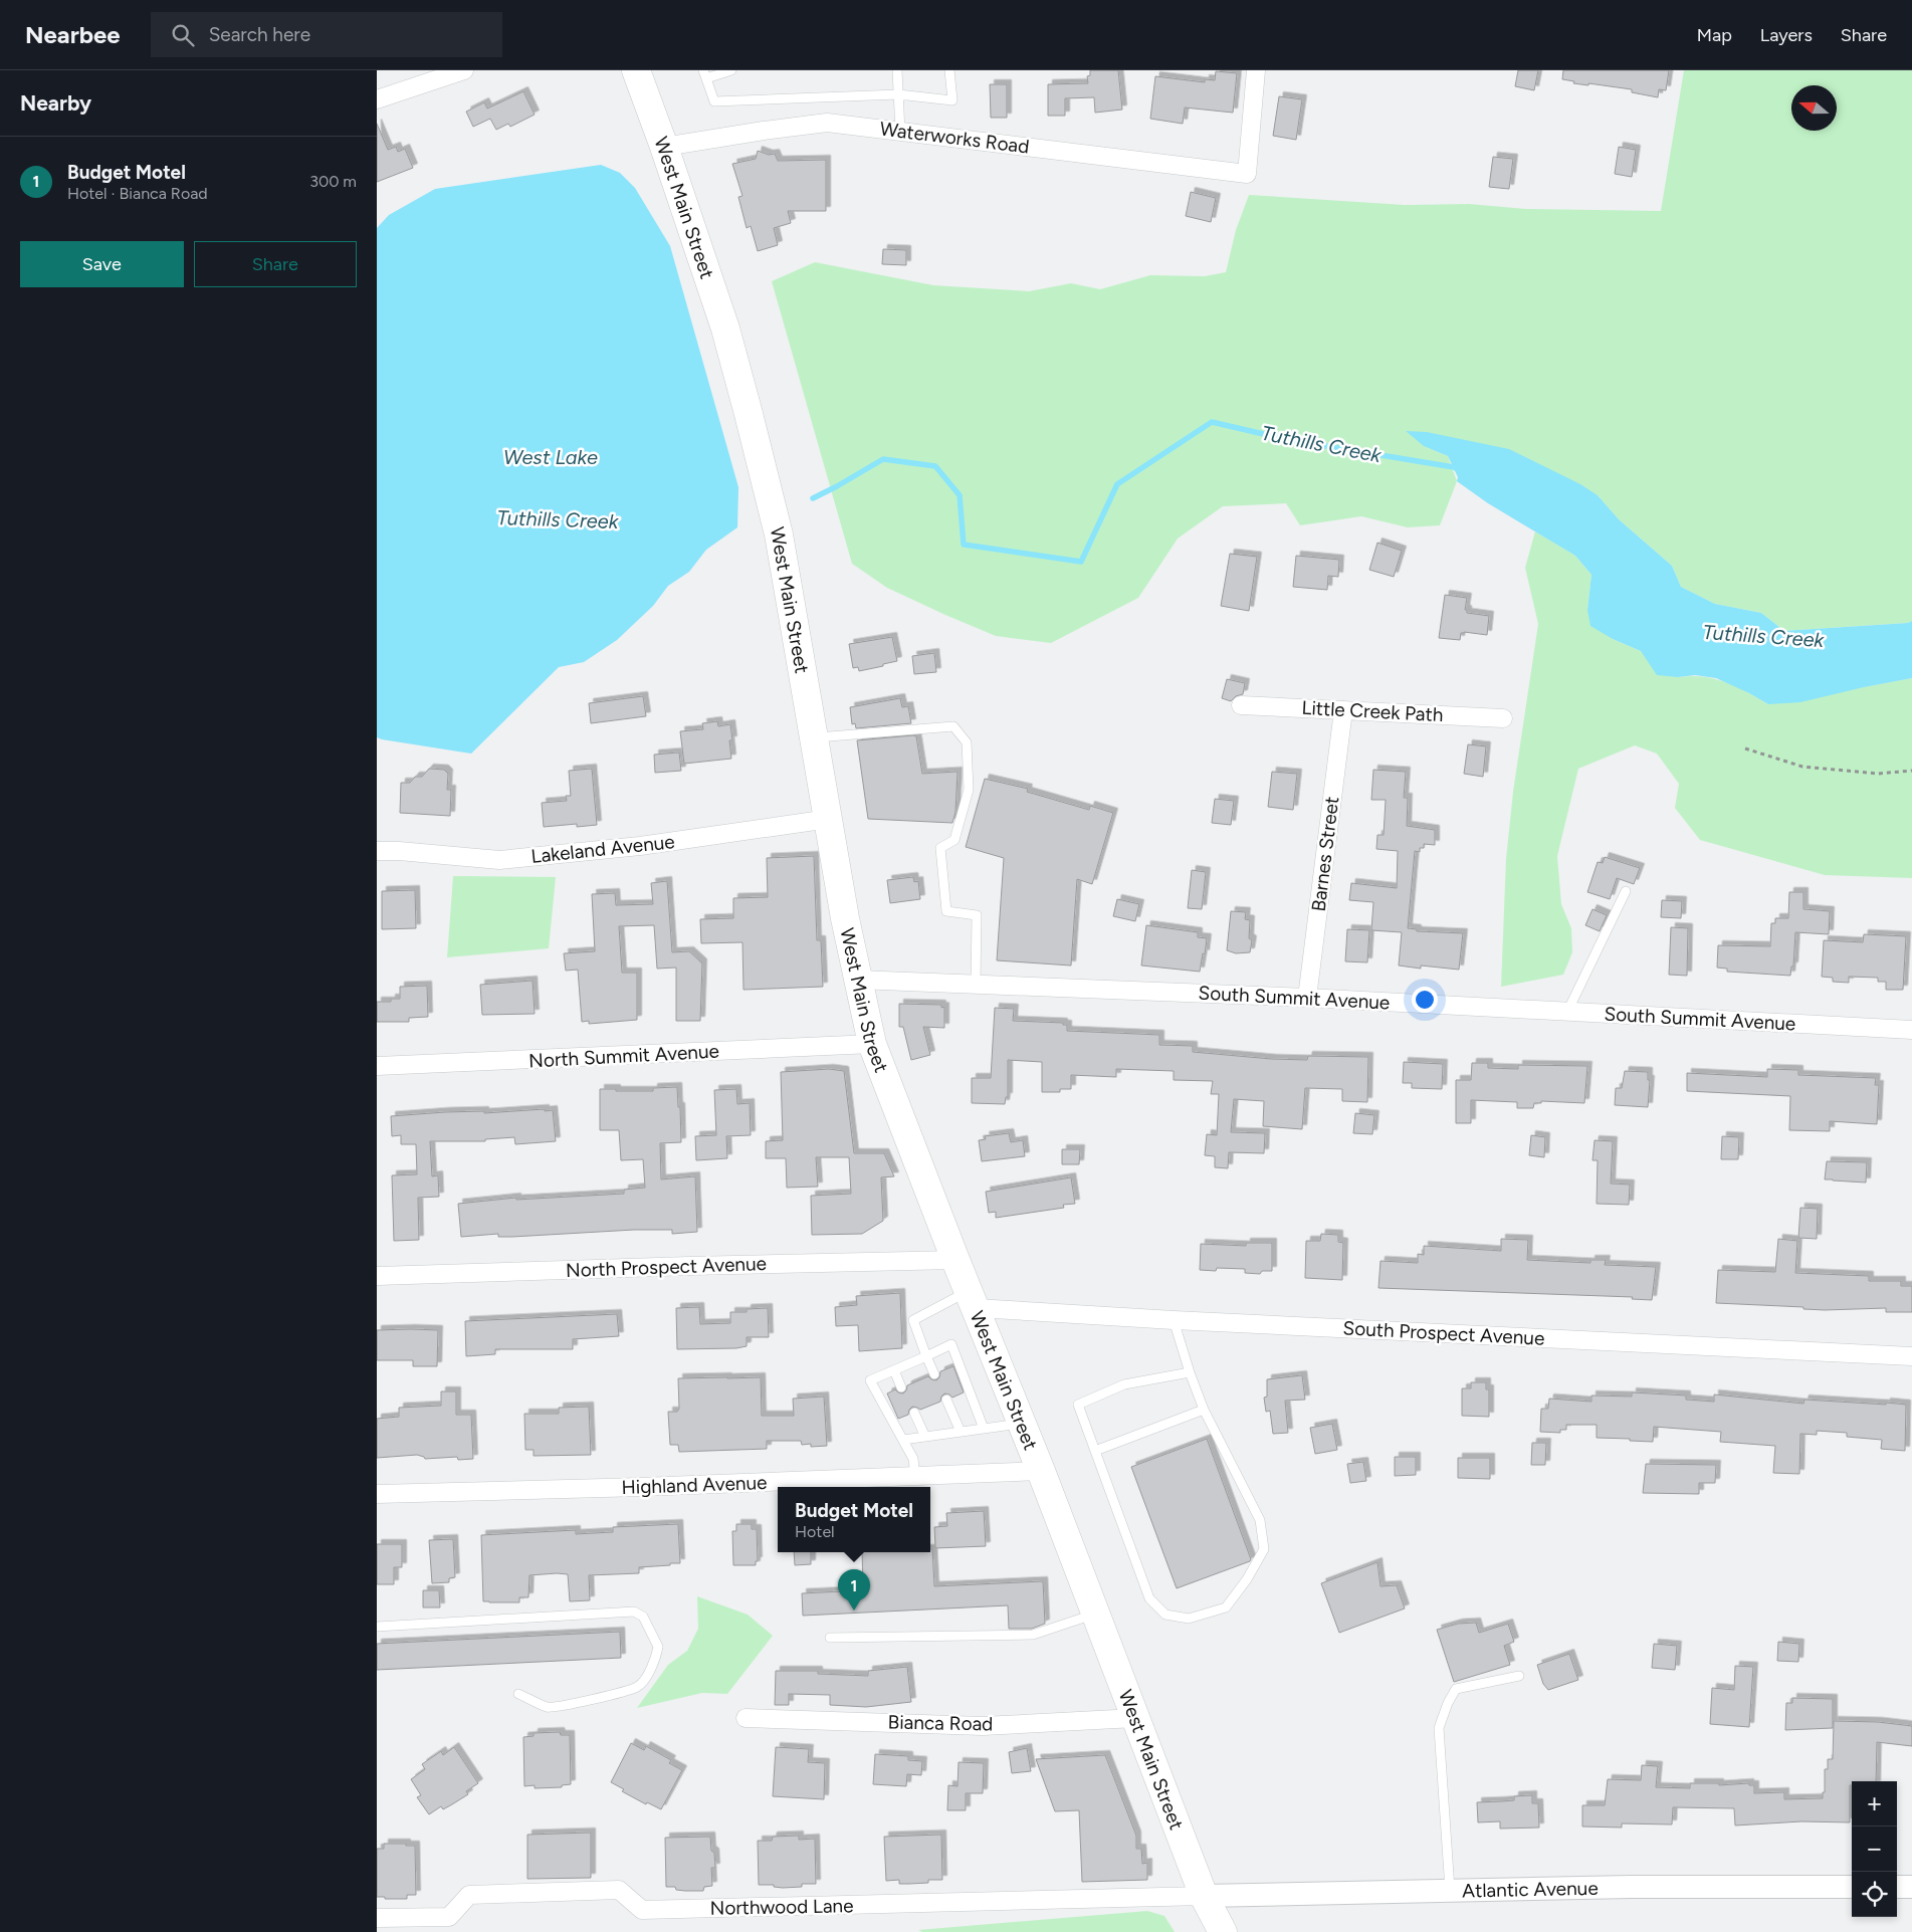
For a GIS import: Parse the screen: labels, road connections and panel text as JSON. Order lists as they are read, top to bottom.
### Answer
{
  "streets": {
    "main road": ["West Main Street"],
    "street": [
      "Waterworks Road",
      "Little Creek Path",
      "Lakeland Avenue",
      "Barnes Street",
      "South Summit Avenue",
      "North Summit Avenue",
      "North Prospect Avenue",
      "South Prospect Avenue",
      "Highland Avenue",
      "Bianca Road",
      "Atlantic Avenue",
      "Northwood Lane"
    ]
  },
  "crossings": [
    ["Waterworks Road", "West Main Street"],
    ["West Main Street", "Lakeland Avenue"],
    ["West Main Street", "South Summit Avenue"],
    ["West Main Street", "North Summit Avenue"],
    ["West Main Street", "North Prospect Avenue"],
    ["West Main Street", "South Prospect Avenue"],
    ["West Main Street", "Highland Avenue"],
    ["West Main Street", "Bianca Road"],
    ["West Main Street", "Atlantic Avenue"],
    ["West Main Street", "Northwood Lane"],
    ["Little Creek Path", "Barnes Street"],
    ["Barnes Street", "South Summit Avenue"],
    ["Atlantic Avenue", "Northwood Lane"]
  ],
  "water": ["Tuthills Creek", "West Lake"],
  "north": "left",
  "page": {
    "header": "Nearbee",
    "search": "Search here",
    "nav": ["Map", "Layers", "Share"],
    "heading": "Nearby",
    "list": [
      {
        "mark": "1",
        "name": "Budget Motel",
        "note": "Hotel · Bianca Road",
        "value": "300 m"
      }
    ],
    "buttons": ["Save", "Share"],
    "popup": ["Budget Motel", "Hotel"],
    "pins": "1",
    "map_buttons": ["+", "−"]
  }
}
